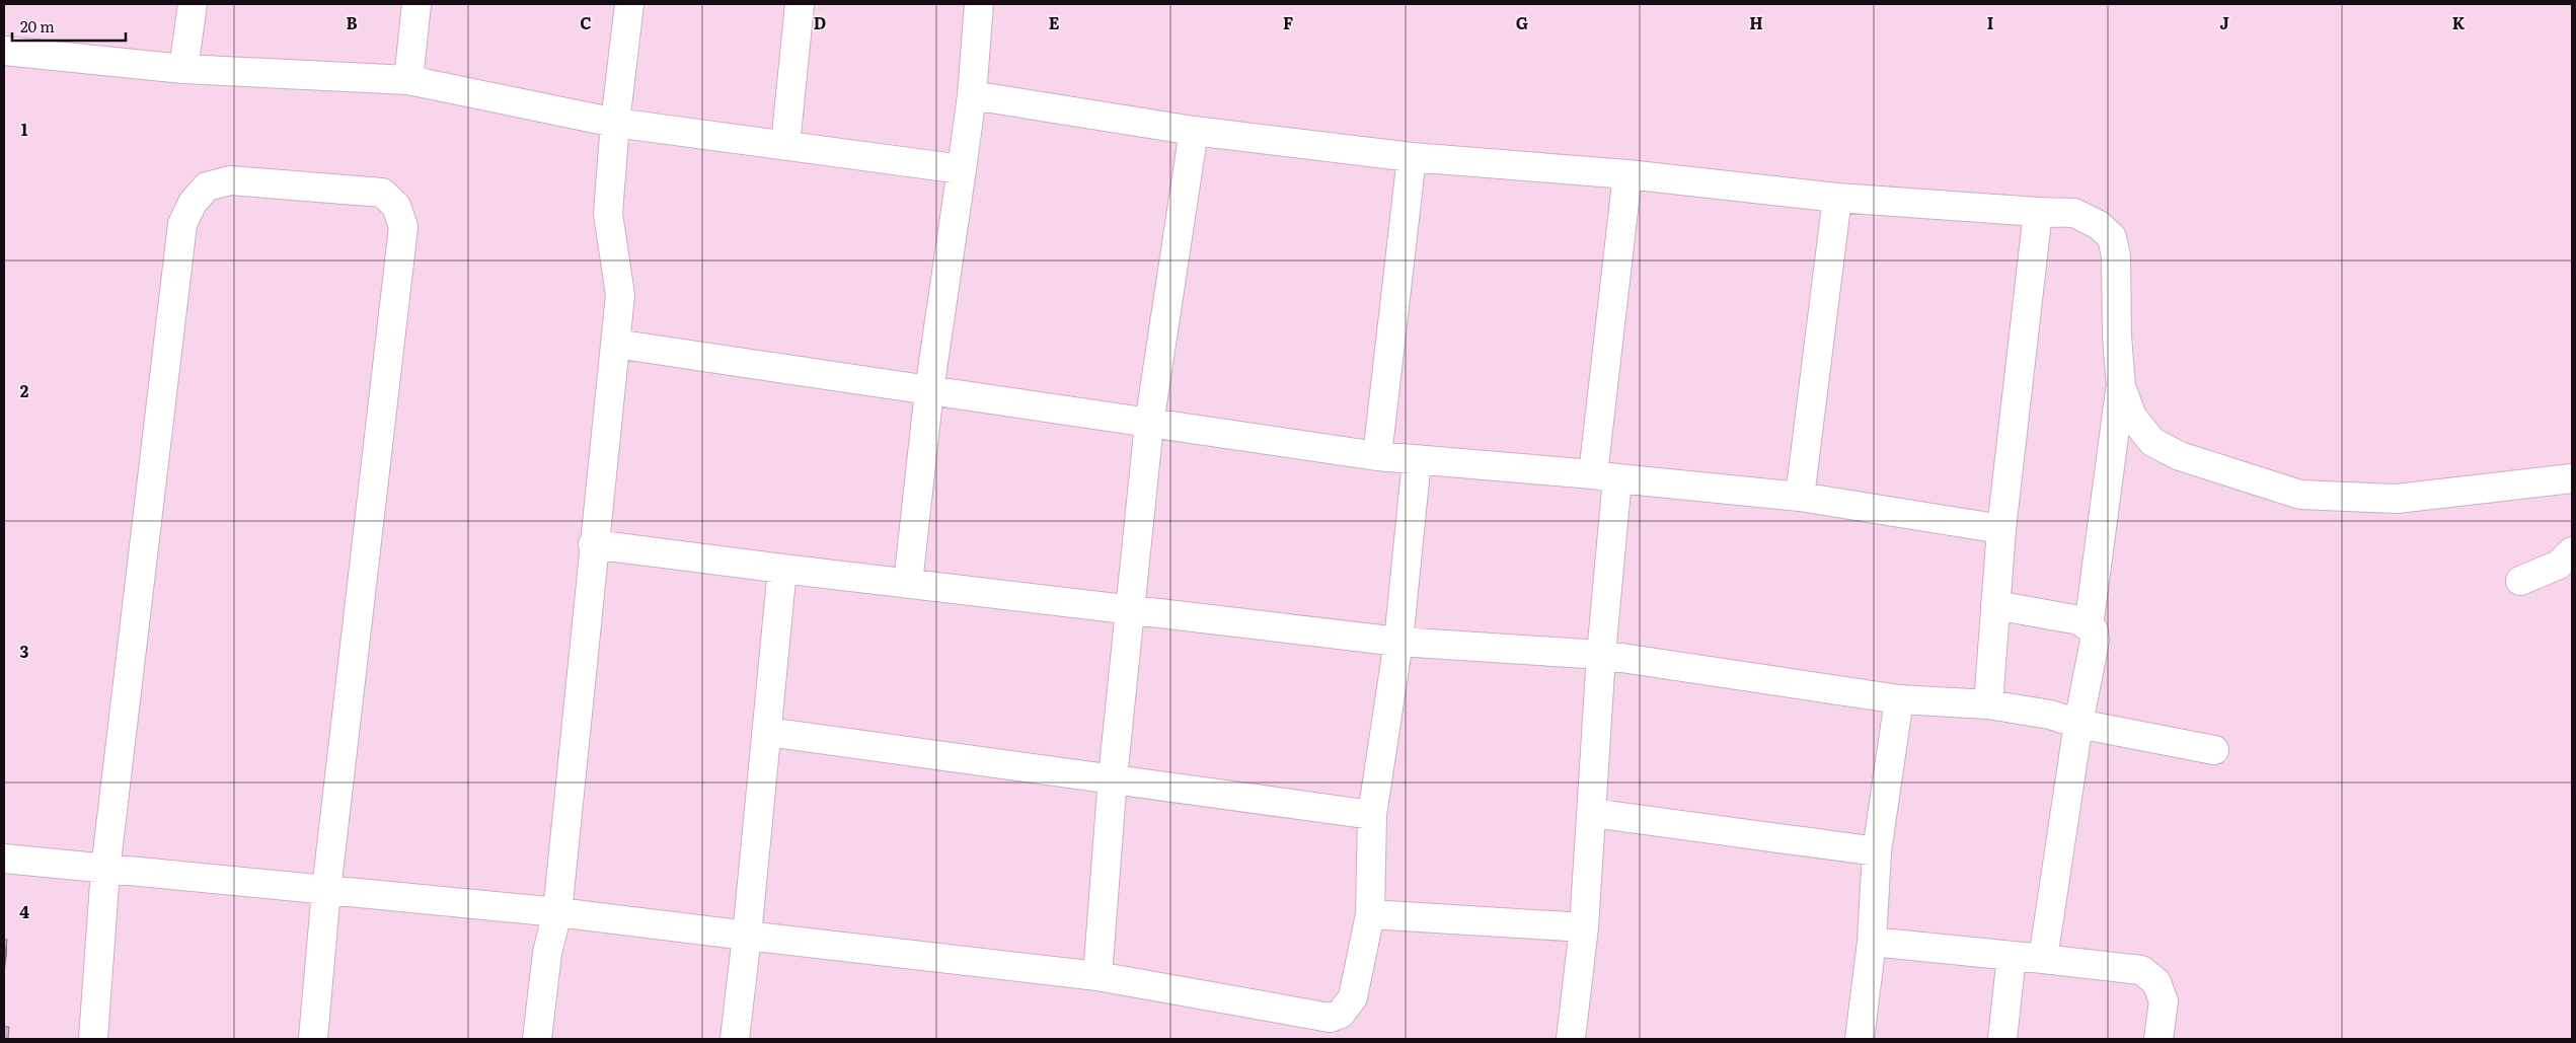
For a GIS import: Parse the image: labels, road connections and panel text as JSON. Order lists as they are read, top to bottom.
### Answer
{
  "scale_bar": "20 m",
  "grid": {
    "columns": [
      "B",
      "C",
      "D",
      "E",
      "F",
      "G",
      "H",
      "I",
      "J",
      "K"
    ],
    "rows": [
      "1",
      "2",
      "3",
      "4"
    ]
  }
}
